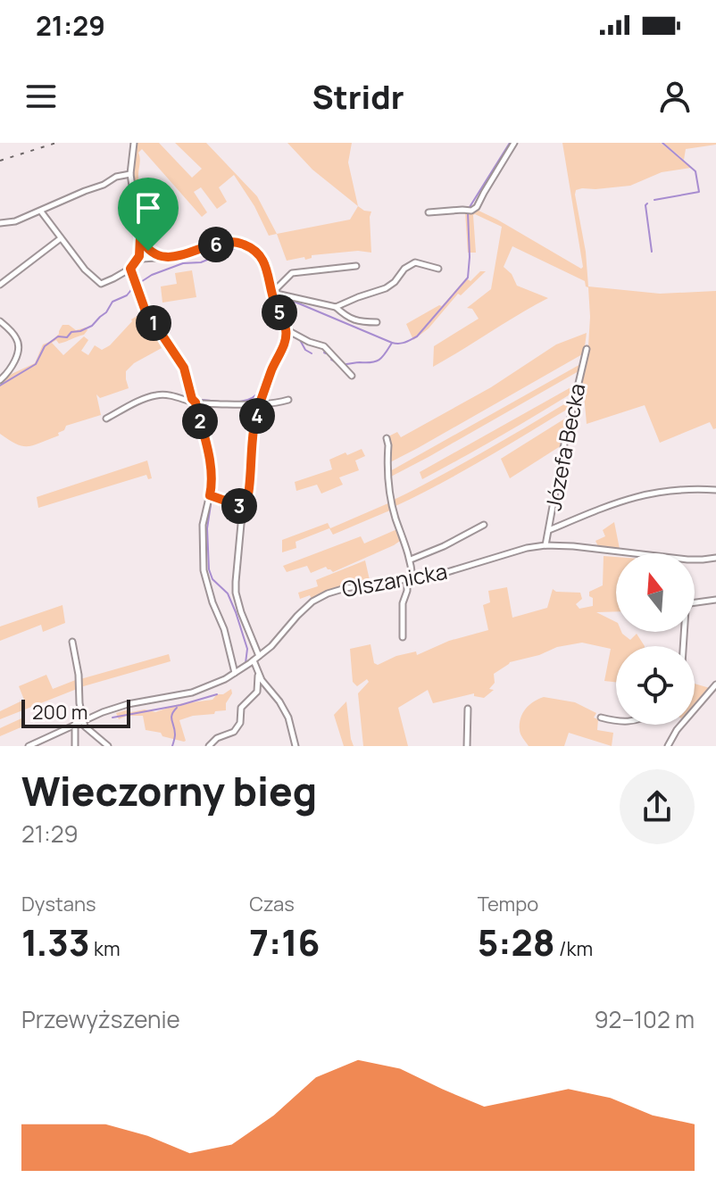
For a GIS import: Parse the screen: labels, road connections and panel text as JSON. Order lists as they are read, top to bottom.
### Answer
{
  "streets": {
    "street": ["Józefa Becka", "Olszanicka"]
  },
  "crossings": [
    ["Józefa Becka", "Olszanicka"]
  ],
  "scale_bar": "200 m",
  "north": "top",
  "page": {
    "status": "21:29",
    "header": "Stridr",
    "pins": [
      "6",
      "5",
      "1",
      "4",
      "2",
      "3"
    ],
    "scale": "200 m",
    "heading": ["Wieczorny bieg", "21:29"],
    "stats": [
      ["Dystans", "1.33 km"],
      ["Czas", "7:16"],
      ["Tempo", "5:28 /km"]
    ],
    "chart": ["Przewyższenie", "92–102 m"]
  }
}
